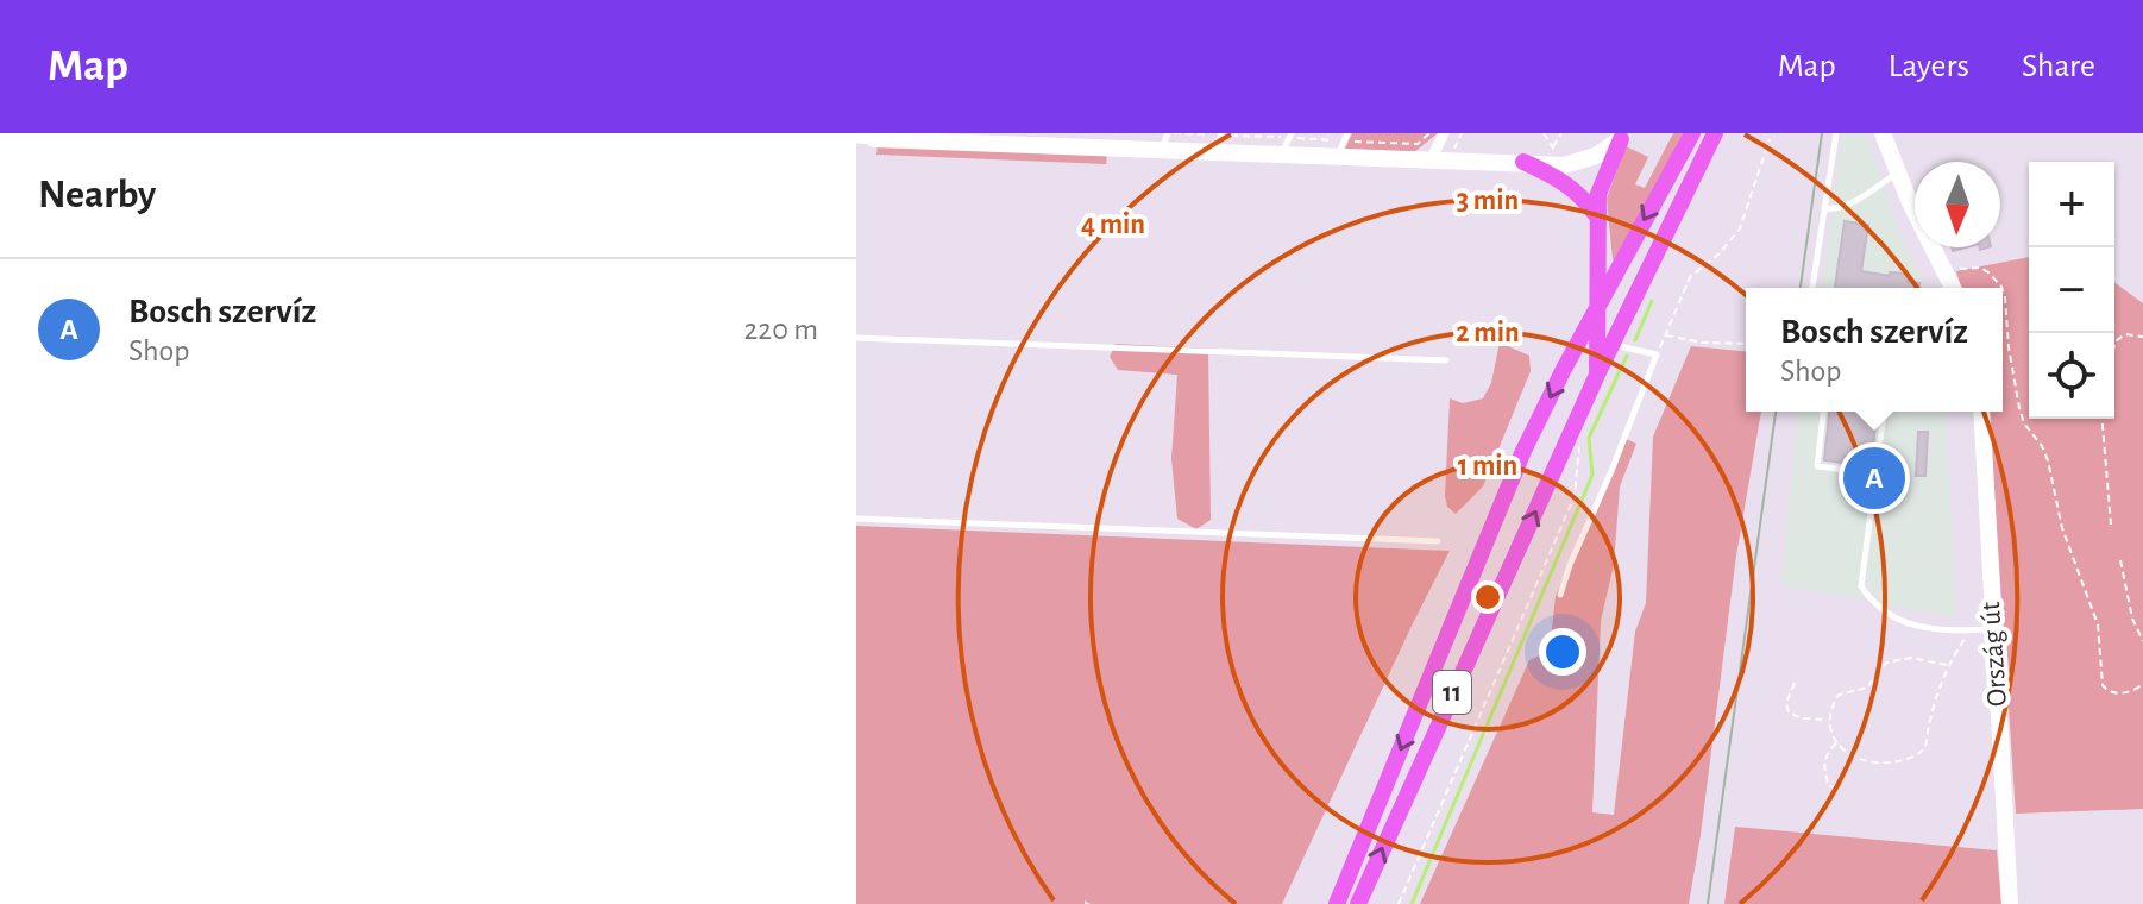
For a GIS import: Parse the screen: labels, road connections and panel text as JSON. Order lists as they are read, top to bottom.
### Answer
{
  "streets": {
    "main road": ["11"],
    "street": ["Ország út"]
  },
  "north": "bottom",
  "page": {
    "header": "Map",
    "nav": ["Map", "Layers", "Share"],
    "heading": "Nearby",
    "map_buttons": ["+", "−"],
    "list": [
      {
        "mark": "A",
        "name": "Bosch szervíz",
        "note": "Shop",
        "value": "220 m"
      }
    ],
    "popup": ["Bosch szervíz", "Shop"],
    "pins": "A"
  },
  "rings": [
    "3 min",
    "4 min",
    "2 min",
    "1 min"
  ]
}
